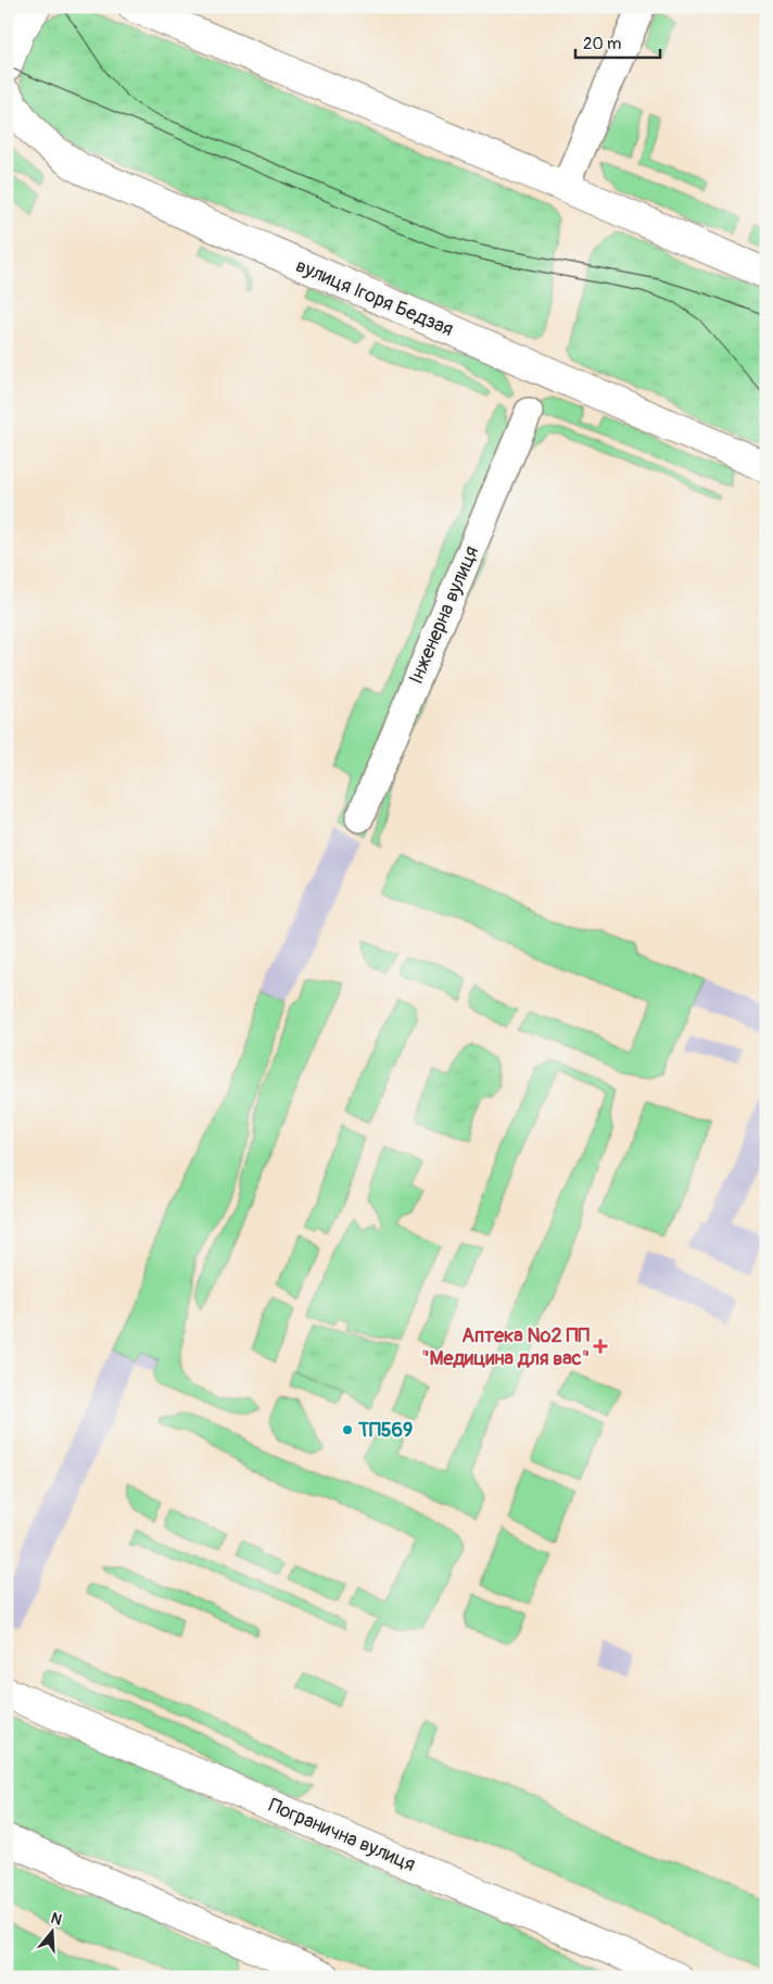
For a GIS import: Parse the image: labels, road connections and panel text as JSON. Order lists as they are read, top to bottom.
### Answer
{
  "streets": {
    "street": ["вулиця Ігоря Бедзая", "Інженерна вулиця", "Погранична вулиця"]
  },
  "places": {
    "health": ["Аптека №2 ПП \"Медицина для вас\""],
    "other": ["ТП569"]
  },
  "scale_bar": "20 m",
  "north": "top"
}
